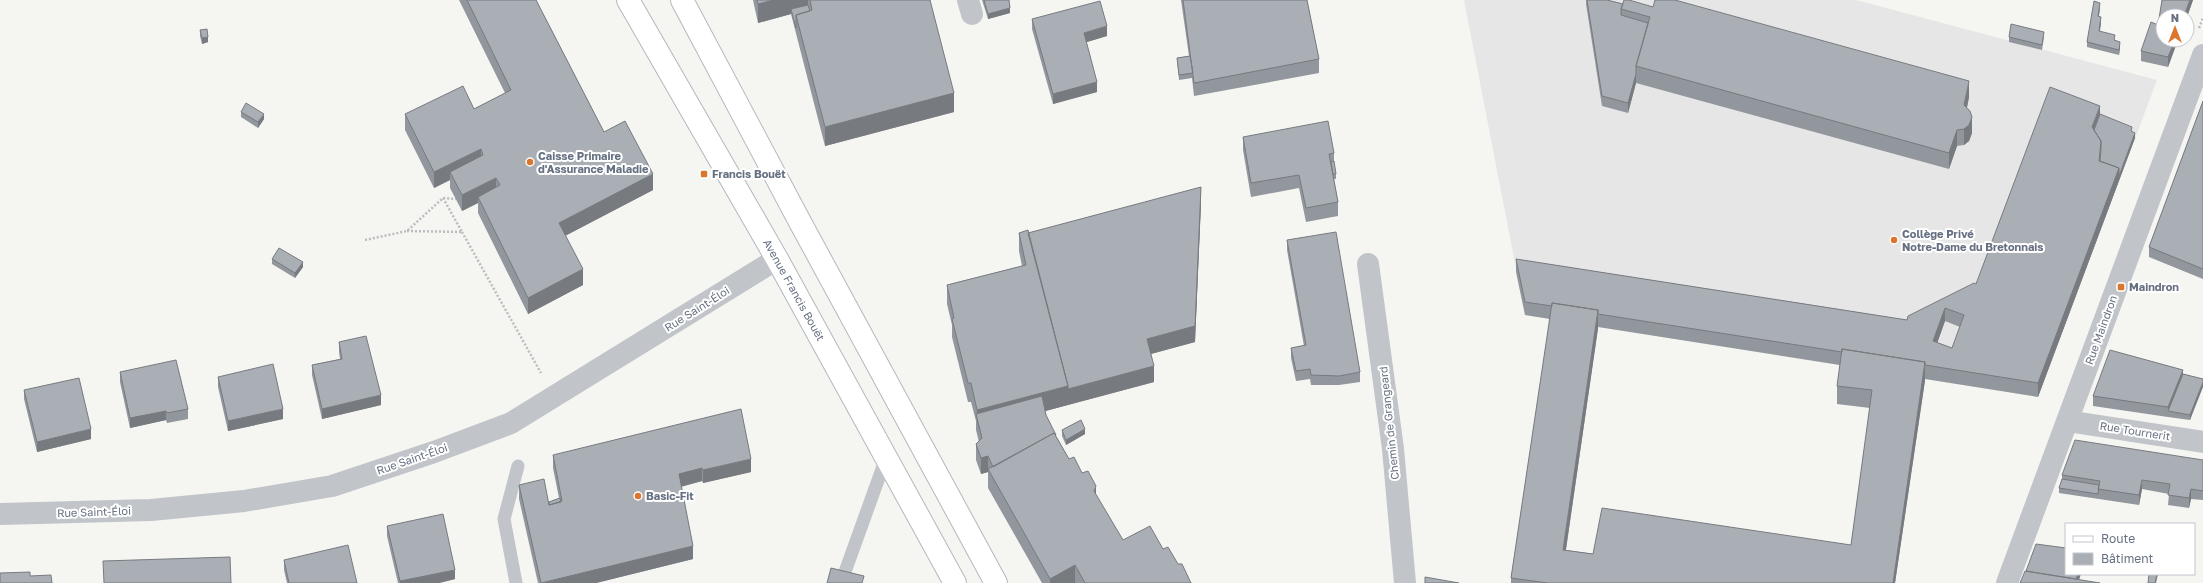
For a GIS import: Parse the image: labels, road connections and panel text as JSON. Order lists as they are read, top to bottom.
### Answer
{
  "streets": {
    "main road": ["Avenue Francis Bouët"],
    "street": [
      "Rue Saint-Éloi",
      "Rue Maindron",
      "Chemin de Grangeard",
      "Rue Tournerit"
    ]
  },
  "crossings": [
    ["Avenue Francis Bouët", "Rue Saint-Éloi"],
    ["Rue Maindron", "Rue Tournerit"]
  ],
  "places": {
    "other": ["Caisse Primaire d'Assurance Maladie", "Collège Privé Notre-Dame du Bretonnais", "Basic-Fit"],
    "transit": ["Francis Bouët", "Maindron"]
  },
  "legend": ["Route", "Bâtiment"],
  "north": "top"
}
